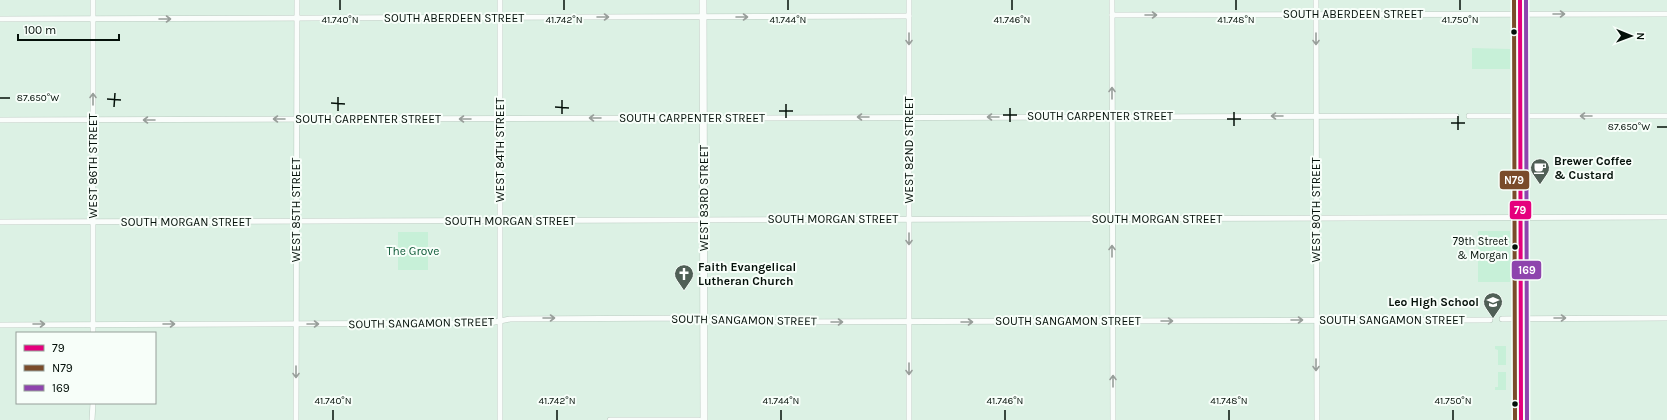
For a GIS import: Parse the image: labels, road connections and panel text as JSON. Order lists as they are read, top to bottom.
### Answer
{
  "streets": {
    "street": [
      "SOUTH ABERDEEN STREET",
      "SOUTH CARPENTER STREET",
      "WEST 84TH STREET",
      "WEST 82ND STREET",
      "WEST 86TH STREET",
      "WEST 83RD STREET",
      "WEST 85TH STREET",
      "WEST 80TH STREET",
      "SOUTH MORGAN STREET",
      "SOUTH SANGAMON STREET"
    ]
  },
  "crossings": [
    ["SOUTH ABERDEEN STREET", "WEST 84TH STREET"],
    ["SOUTH ABERDEEN STREET", "WEST 82ND STREET"],
    ["SOUTH ABERDEEN STREET", "WEST 86TH STREET"],
    ["SOUTH ABERDEEN STREET", "WEST 83RD STREET"],
    ["SOUTH ABERDEEN STREET", "WEST 85TH STREET"],
    ["SOUTH ABERDEEN STREET", "WEST 80TH STREET"],
    ["SOUTH CARPENTER STREET", "WEST 84TH STREET"],
    ["SOUTH CARPENTER STREET", "WEST 82ND STREET"],
    ["SOUTH CARPENTER STREET", "WEST 86TH STREET"],
    ["SOUTH CARPENTER STREET", "WEST 83RD STREET"],
    ["SOUTH CARPENTER STREET", "WEST 85TH STREET"],
    ["SOUTH CARPENTER STREET", "WEST 80TH STREET"],
    ["WEST 84TH STREET", "SOUTH MORGAN STREET"],
    ["WEST 84TH STREET", "SOUTH SANGAMON STREET"],
    ["WEST 82ND STREET", "SOUTH MORGAN STREET"],
    ["WEST 82ND STREET", "SOUTH SANGAMON STREET"],
    ["WEST 86TH STREET", "SOUTH MORGAN STREET"],
    ["WEST 86TH STREET", "SOUTH SANGAMON STREET"],
    ["WEST 83RD STREET", "SOUTH MORGAN STREET"],
    ["WEST 83RD STREET", "SOUTH SANGAMON STREET"],
    ["WEST 85TH STREET", "SOUTH MORGAN STREET"],
    ["WEST 85TH STREET", "SOUTH SANGAMON STREET"],
    ["WEST 80TH STREET", "SOUTH MORGAN STREET"],
    ["WEST 80TH STREET", "SOUTH SANGAMON STREET"]
  ],
  "one_way": [
    "SOUTH ABERDEEN STREET",
    "SOUTH CARPENTER STREET",
    "WEST 82ND STREET",
    "WEST 80TH STREET",
    "SOUTH SANGAMON STREET"
  ],
  "parks": ["The Grove"],
  "places": {
    "cafe": ["Brewer Coffee & Custard"],
    "other": ["79th Street & Morgan"],
    "church": ["Faith Evangelical Lutheran Church"],
    "school or university": ["Leo High School"]
  },
  "lines": ["transit line 79", "transit line N79", "transit line 169"],
  "legend": ["79", "N79", "169"],
  "scale_bar": "100 m",
  "north": "right",
  "coordinates": [
    "41.740°N",
    "41.742°N",
    "41.744°N",
    "41.746°N",
    "41.748°N",
    "41.750°N",
    "87.650°W"
  ]
}
